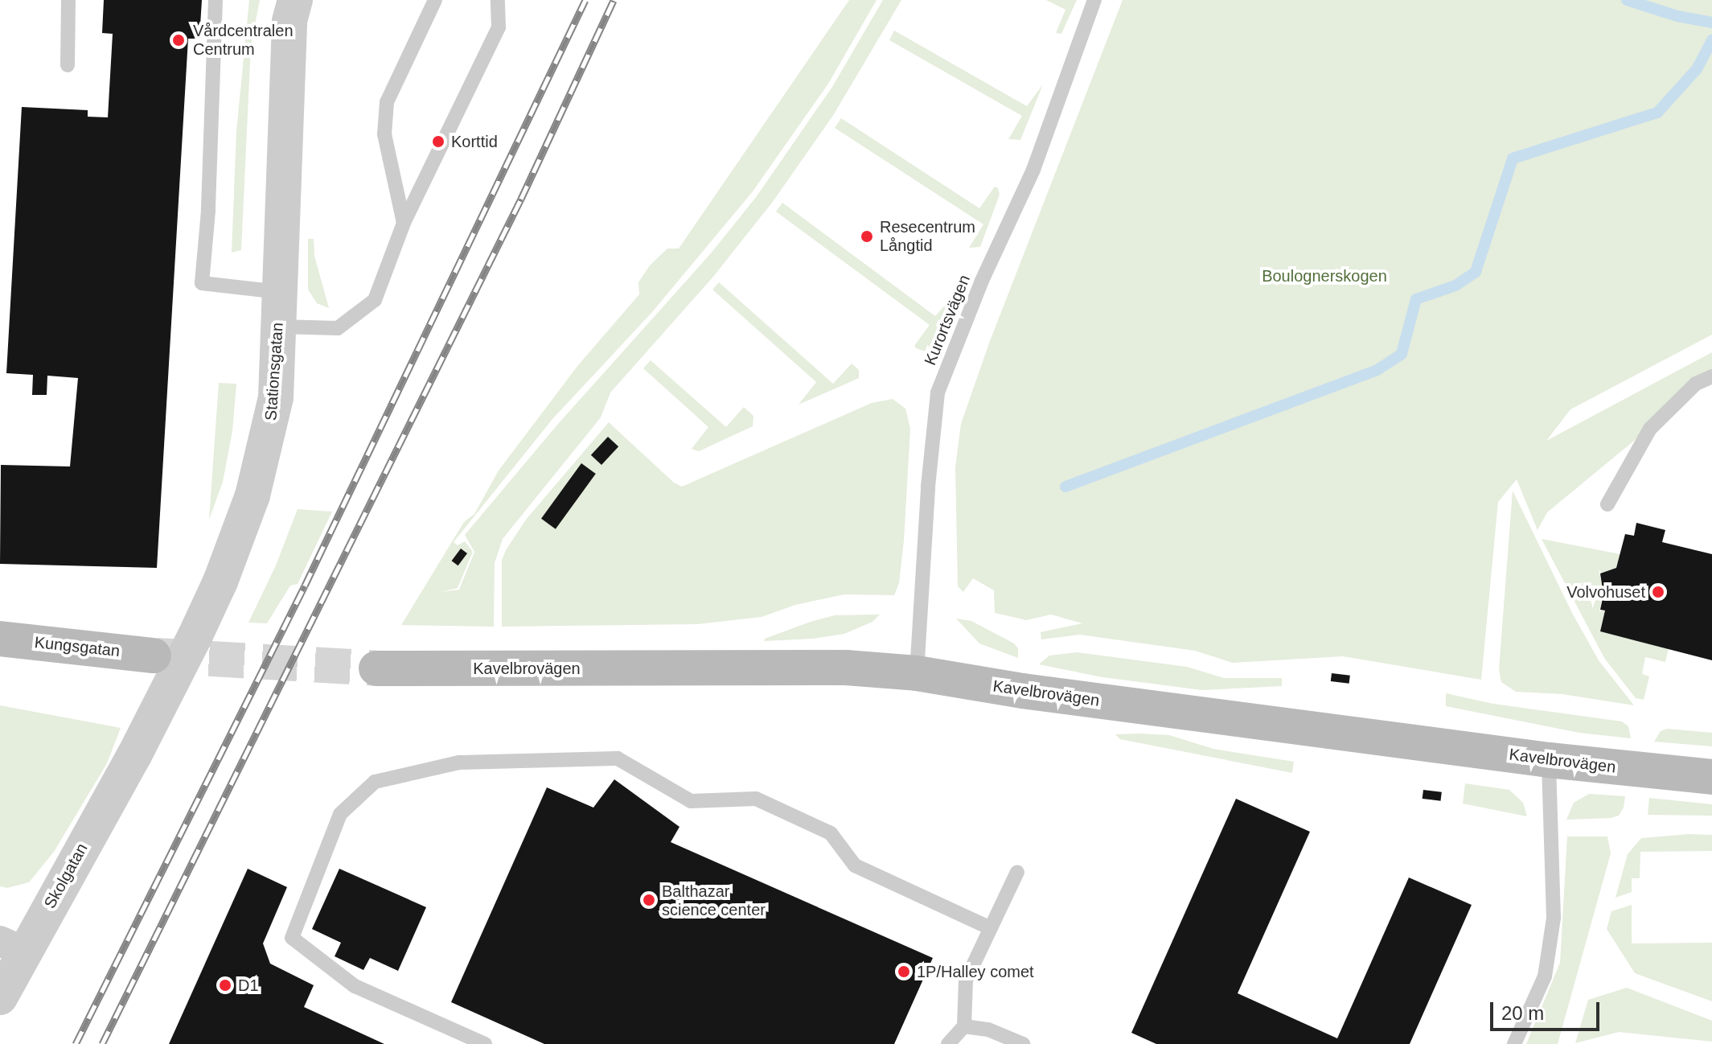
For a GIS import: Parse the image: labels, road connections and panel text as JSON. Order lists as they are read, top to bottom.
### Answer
{
  "streets": {
    "main road": ["Kungsgatan", "Kavelbrovägen"],
    "street": ["Stationsgatan", "Skolgatan"],
    "lane": ["Kurortsvägen"]
  },
  "crossings": [
    ["Kurortsvägen", "Kavelbrovägen"],
    ["Stationsgatan", "Skolgatan"]
  ],
  "parks": ["Boulognerskogen"],
  "places": [
    "Vårdcentralen Centrum",
    "Korttid",
    "Resecentrum Långtid",
    "Volvohuset",
    "Balthazar science center",
    "1P/Halley comet",
    "D1"
  ],
  "scale_bar": "20 m"
}
